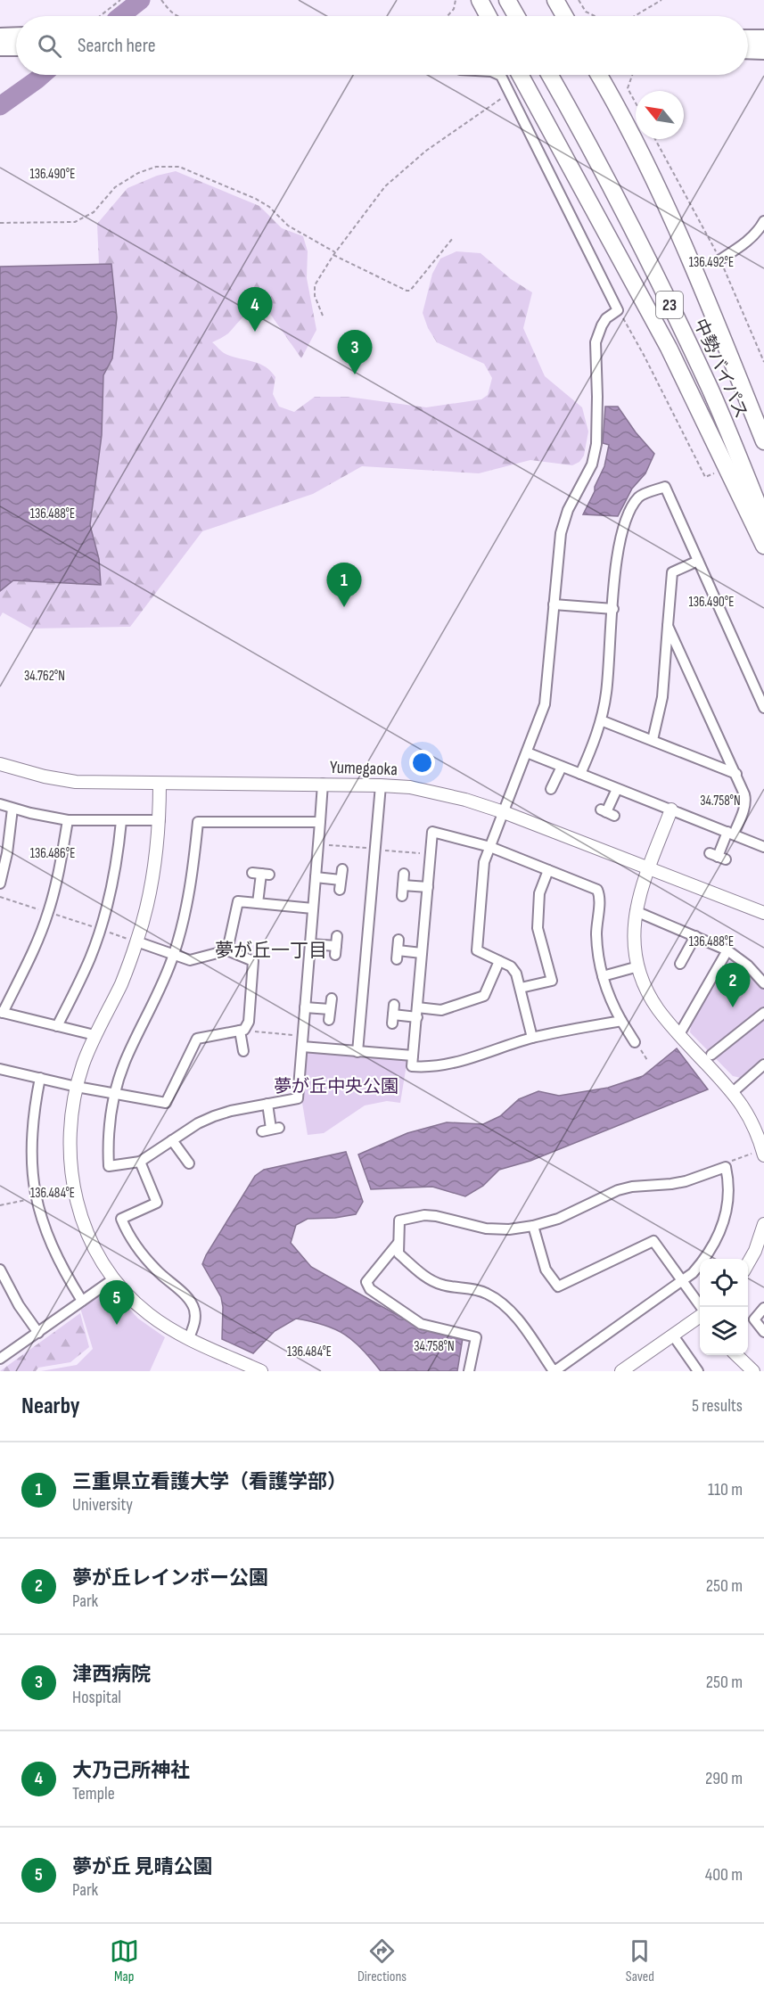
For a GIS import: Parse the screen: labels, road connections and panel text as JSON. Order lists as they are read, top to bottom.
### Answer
{
  "streets": {
    "highway": ["23", "中勢バイパス"],
    "street": ["Yumegaoka"]
  },
  "districts": ["夢が丘一丁目"],
  "parks": ["夢が丘中央公園"],
  "north": "top left",
  "page": {
    "search": "Search here",
    "pins": [
      "4",
      "3",
      "1",
      "2",
      "5"
    ],
    "heading": ["Nearby", "5 results"],
    "list": [
      {
        "mark": "1",
        "name": "三重県立看護大学（看護学部）",
        "note": "University",
        "value": "110 m"
      },
      {
        "mark": "2",
        "name": "夢が丘レインボー公園",
        "note": "Park",
        "value": "250 m"
      },
      {
        "mark": "3",
        "name": "津西病院",
        "note": "Hospital",
        "value": "250 m"
      },
      {
        "mark": "4",
        "name": "大乃己所神社",
        "note": "Temple",
        "value": "290 m"
      },
      {
        "mark": "5",
        "name": "夢が丘 見晴公園",
        "note": "Park",
        "value": "400 m"
      }
    ],
    "nav": ["Map", "Directions", "Saved"]
  },
  "coordinates": [
    "136.490°E",
    "136.492°E",
    "136.488°E",
    "34.762°N",
    "34.758°N",
    "136.486°E",
    "136.484°E"
  ]
}
